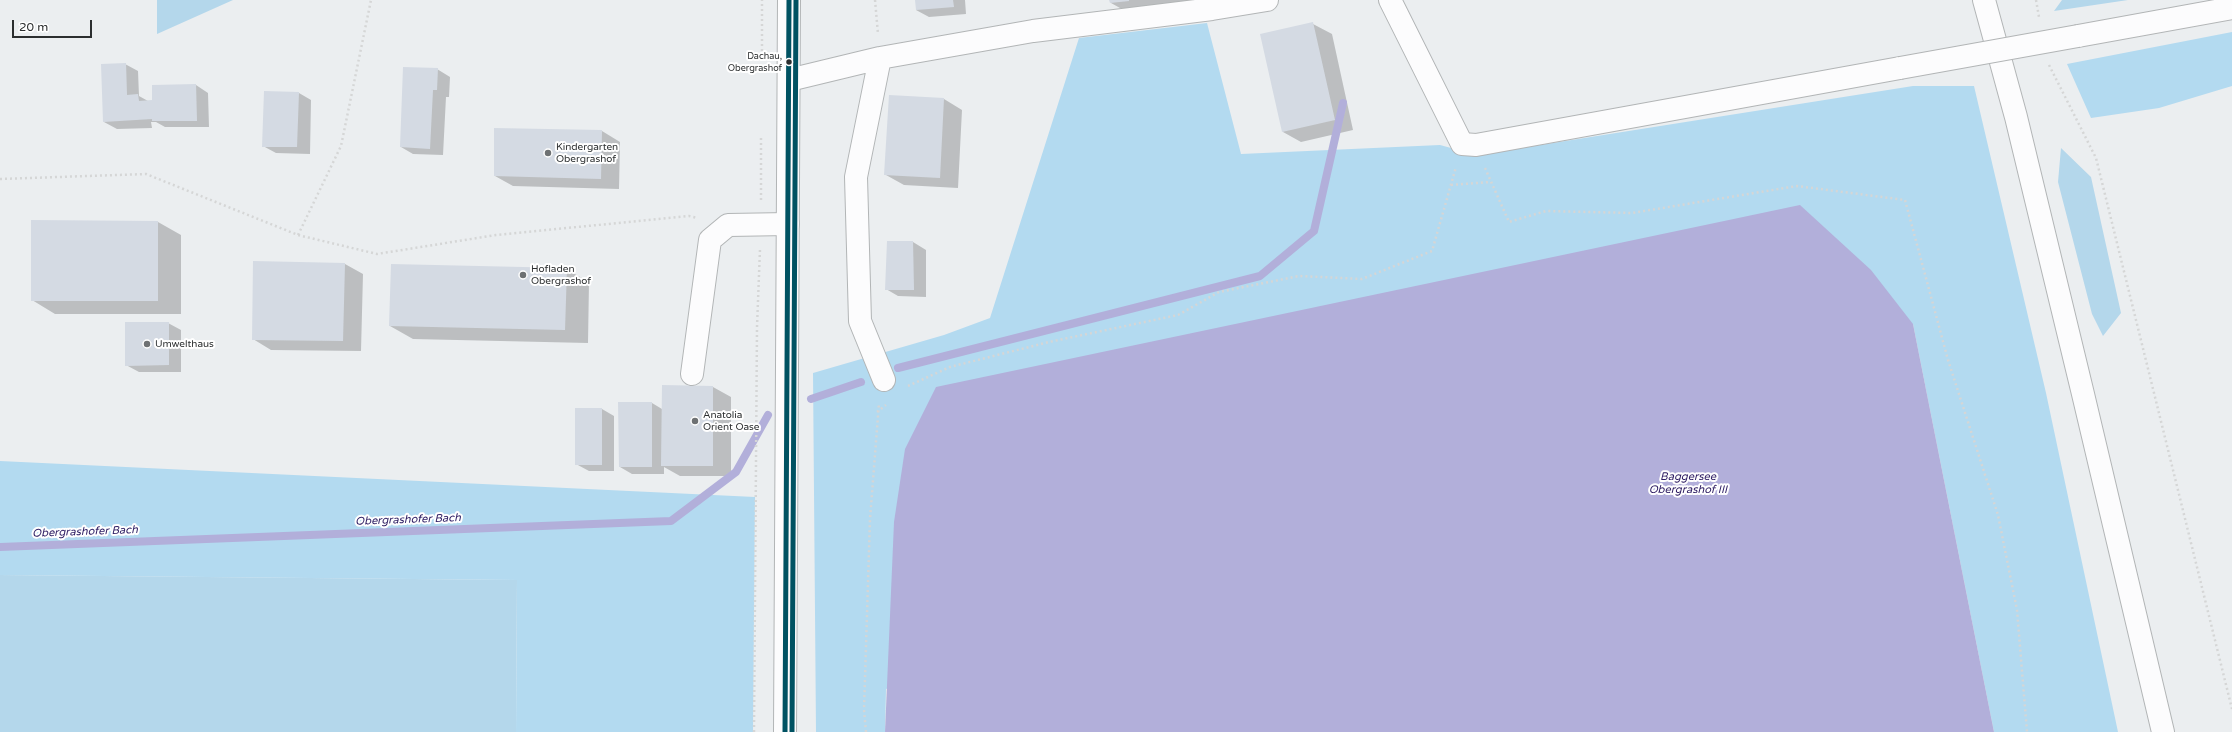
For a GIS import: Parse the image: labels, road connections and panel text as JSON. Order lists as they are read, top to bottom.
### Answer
{
  "water": ["Baggersee Obergrashof III", "Obergrashofer Bach"],
  "places": [
    "Dachau, Obergrashof",
    "Kindergarten Obergrashof",
    "Hofladen Obergrashof",
    "Umwelthaus",
    "Anatolia Orient Oase"
  ],
  "scale_bar": "20 m"
}
